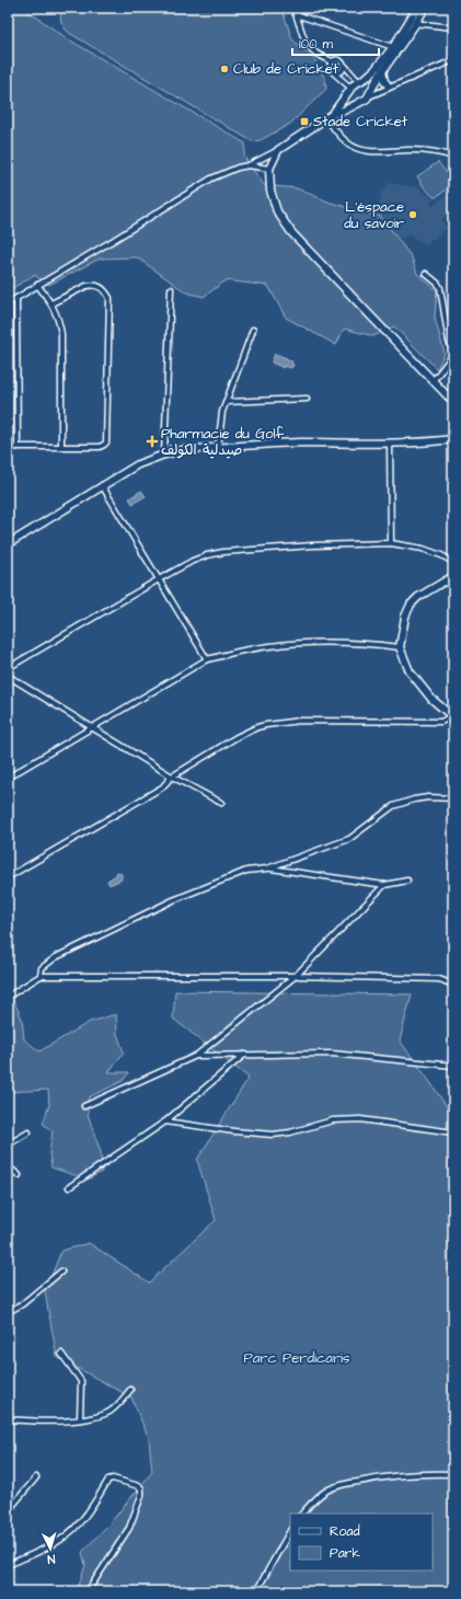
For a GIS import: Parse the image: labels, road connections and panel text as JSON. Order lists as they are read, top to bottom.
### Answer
{
  "parks": ["Parc Perdicaris"],
  "places": {
    "other": ["Club de Cricket", "L'éspace du savoir"],
    "transit": ["Stade Cricket"],
    "health": ["Pharmacie du Golf صيدلية الكولف"]
  },
  "legend": ["Road", "Park"],
  "scale_bar": "100 m",
  "north": "bottom"
}
